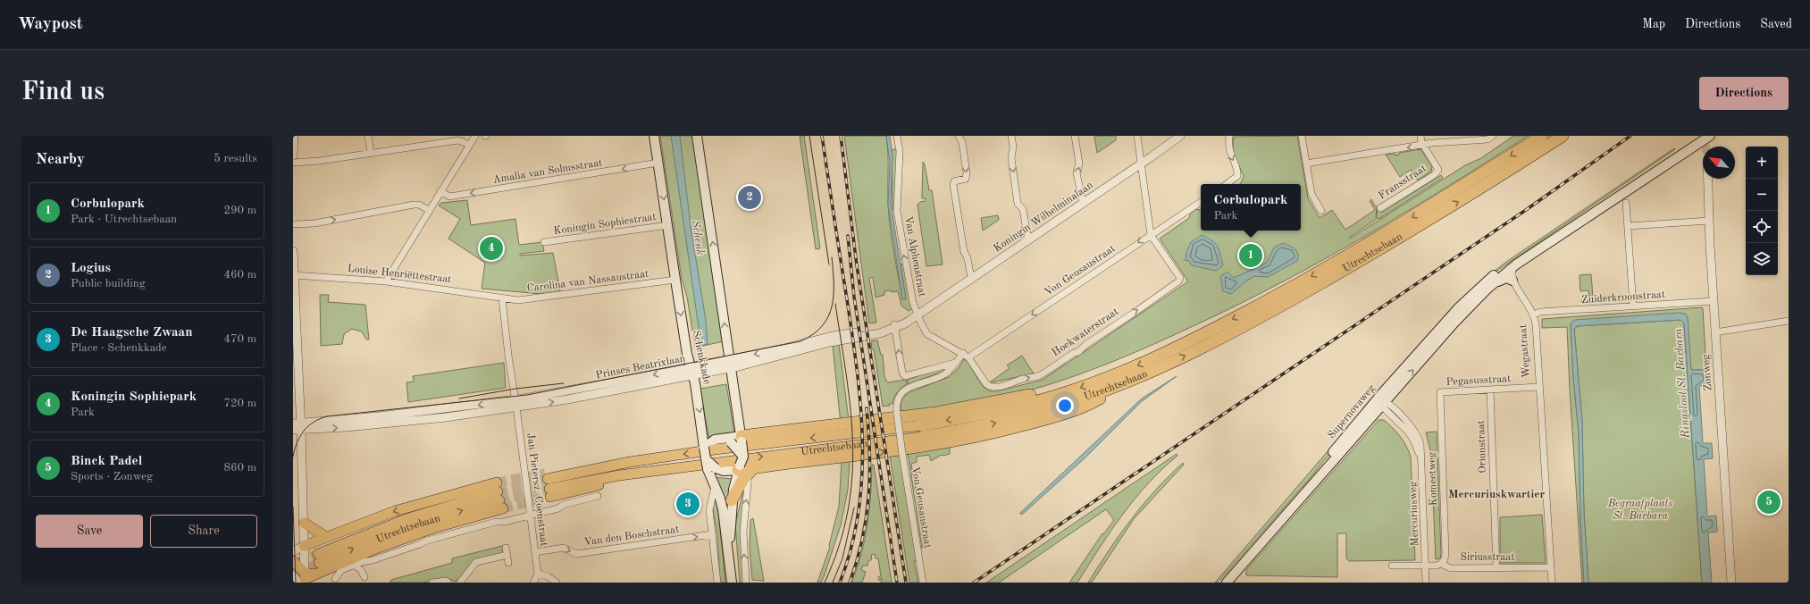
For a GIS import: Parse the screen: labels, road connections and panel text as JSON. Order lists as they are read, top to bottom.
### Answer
{
  "streets": {
    "highway": ["Utrechtsebaan"],
    "main road": ["Schenkkade", "Supernovaweg"],
    "street": [
      "Amalia van Solmsstraat",
      "Fransstraat",
      "Koningin Wilhelminalaan",
      "Koningin Sophiestraat",
      "Van Alphenstraat",
      "Von Geusaustraat",
      "Louise Henriëttestraat",
      "Carolina van Nassaustraat",
      "Zuiderkroonstraat",
      "Hoekwaterstraat",
      "Wegastraat",
      "Prinses Beatrixlaan",
      "Zonweg",
      "Pegasusstraat",
      "Orionstraat",
      "Komeetweg",
      "Jan Pietersz. Coenstraat",
      "Mercuriusweg",
      "Van den Boschstraat",
      "Siriusstraat"
    ]
  },
  "crossings": [
    ["Amalia van Solmsstraat", "Schenkkade"],
    ["Koningin Wilhelminalaan", "Van Alphenstraat"],
    ["Koningin Wilhelminalaan", "Prinses Beatrixlaan"],
    ["Koningin Sophiestraat", "Schenkkade"],
    ["Van Alphenstraat", "Von Geusaustraat"],
    ["Van Alphenstraat", "Hoekwaterstraat"],
    ["Von Geusaustraat", "Hoekwaterstraat"],
    ["Louise Henriëttestraat", "Carolina van Nassaustraat"],
    ["Louise Henriëttestraat", "Jan Pietersz. Coenstraat"],
    ["Carolina van Nassaustraat", "Schenkkade"],
    ["Carolina van Nassaustraat", "Jan Pietersz. Coenstraat"],
    ["Zuiderkroonstraat", "Wegastraat"],
    ["Zuiderkroonstraat", "Zonweg"],
    ["Wegastraat", "Pegasusstraat"],
    ["Wegastraat", "Supernovaweg"],
    ["Wegastraat", "Siriusstraat"],
    ["Schenkkade", "Prinses Beatrixlaan"],
    ["Prinses Beatrixlaan", "Jan Pietersz. Coenstraat"],
    ["Pegasusstraat", "Orionstraat"],
    ["Pegasusstraat", "Komeetweg"],
    ["Supernovaweg", "Mercuriusweg"],
    ["Orionstraat", "Siriusstraat"],
    ["Komeetweg", "Siriusstraat"],
    ["Jan Pietersz. Coenstraat", "Van den Boschstraat"],
    ["Mercuriusweg", "Siriusstraat"]
  ],
  "one_way": [
    "Amalia van Solmsstraat",
    "Van Alphenstraat",
    "Von Geusaustraat",
    "Hoekwaterstraat"
  ],
  "districts": ["Mercuriuskwartier"],
  "water": ["Schenk", "Ringsloot St. Barbara"],
  "parks": ["Begraafplaats St. Barbara"],
  "north": "top left",
  "page": {
    "header": "Waypost",
    "nav": ["Map", "Directions", "Saved"],
    "buttons": [
      "Directions",
      ["Save", "Share"]
    ],
    "title": "Find us",
    "heading": ["Nearby", "5 results"],
    "map_buttons": ["+", "−"],
    "list": [
      {
        "mark": "1",
        "name": "Corbulopark",
        "note": "Park · Utrechtsebaan",
        "value": "290 m"
      },
      {
        "mark": "2",
        "name": "Logius",
        "note": "Public building",
        "value": "460 m"
      },
      {
        "mark": "3",
        "name": "De Haagsche Zwaan",
        "note": "Place · Schenkkade",
        "value": "470 m"
      },
      {
        "mark": "4",
        "name": "Koningin Sophiepark",
        "note": "Park",
        "value": "720 m"
      },
      {
        "mark": "5",
        "name": "Binck Padel",
        "note": "Sports · Zonweg",
        "value": "860 m"
      }
    ],
    "popup": ["Corbulopark", "Park"],
    "pins": [
      "2",
      "4",
      "1",
      "5",
      "3"
    ]
  }
}
